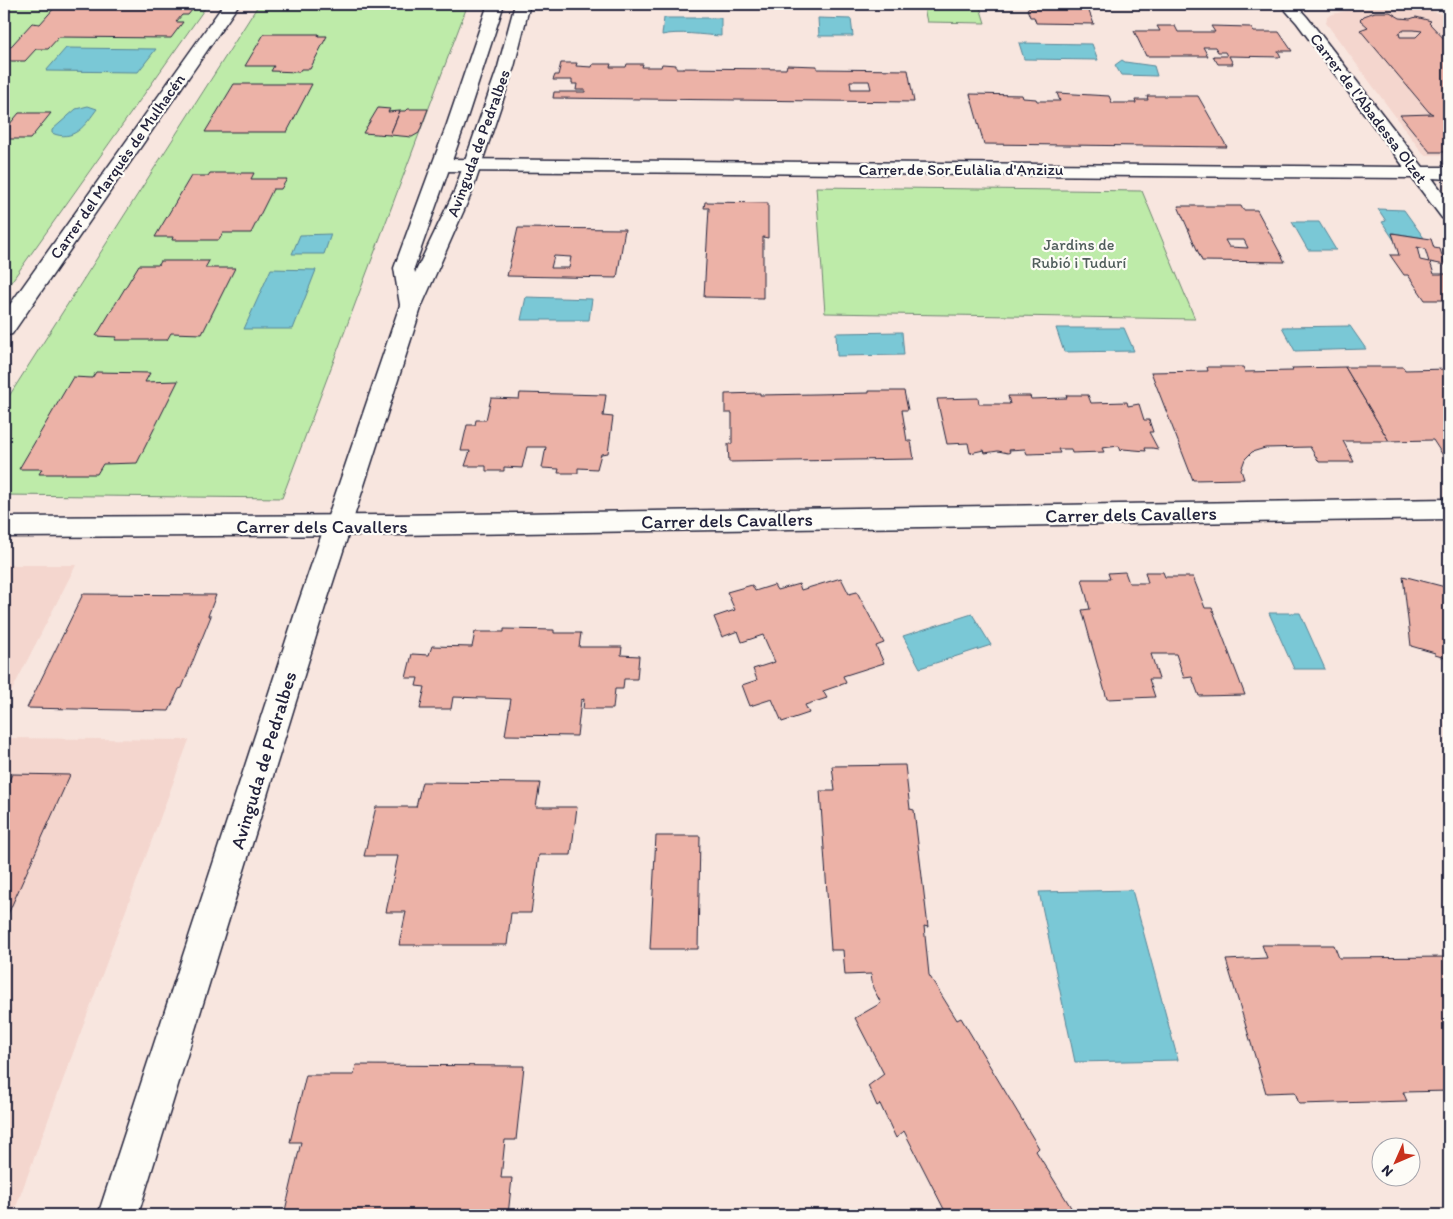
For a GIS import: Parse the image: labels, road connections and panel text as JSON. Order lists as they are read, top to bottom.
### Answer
{
  "streets": {
    "street": [
      "Carrer de l'Abadessa Olzet",
      "Avinguda de Pedralbes",
      "Carrer del Marquès de Mulhacén",
      "Carrer de Sor Eulàlia d'Anzizu",
      "Carrer dels Cavallers"
    ]
  },
  "crossings": [
    ["Carrer de l'Abadessa Olzet", "Carrer de Sor Eulàlia d'Anzizu"],
    ["Avinguda de Pedralbes", "Carrer de Sor Eulàlia d'Anzizu"],
    ["Avinguda de Pedralbes", "Carrer dels Cavallers"]
  ],
  "parks": ["Jardins de Rubió i Tudurí"],
  "north": "bottom left"
}
